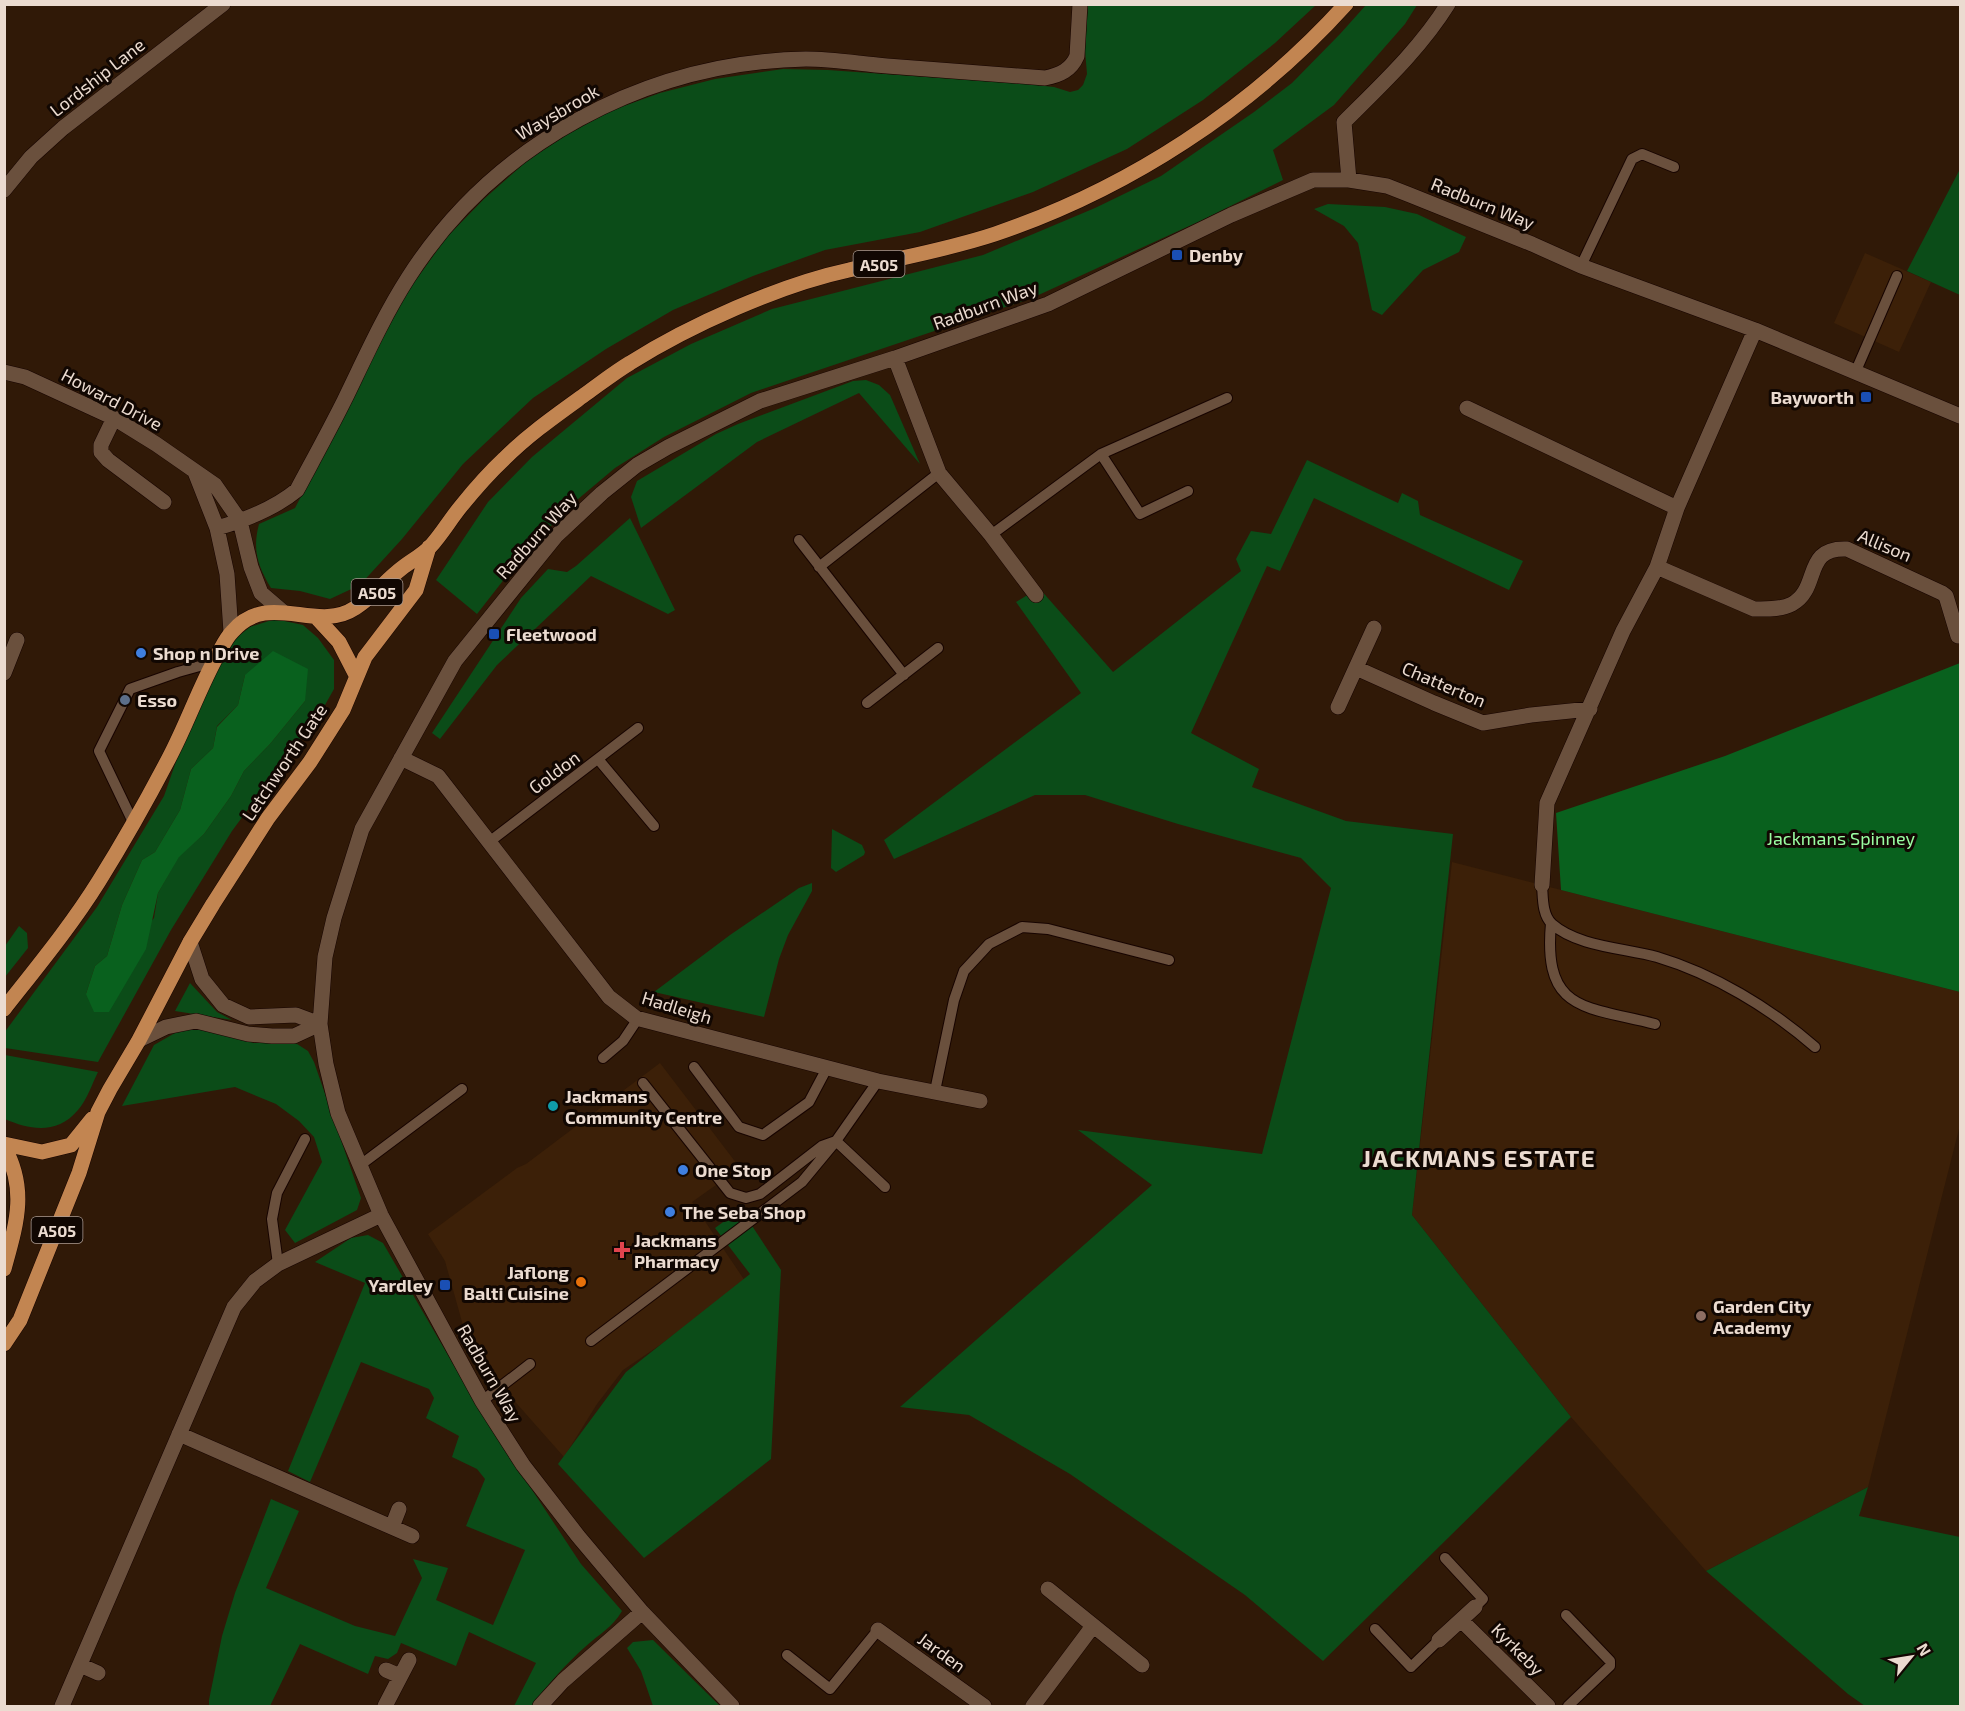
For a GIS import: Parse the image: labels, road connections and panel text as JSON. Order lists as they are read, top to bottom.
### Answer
{
  "streets": {
    "main road": ["A505", "Letchworth Gate"],
    "street": [
      "Lordship Lane",
      "Waysbrook",
      "Radburn Way",
      "Howard Drive",
      "Allison",
      "Chatterton",
      "Hadleigh",
      "Kyrkeby",
      "Jarden"
    ],
    "lane": ["Goldon"]
  },
  "crossings": [
    ["Waysbrook", "Howard Drive"],
    ["Radburn Way", "Hadleigh"],
    ["A505", "Letchworth Gate"],
    ["Goldon", "Hadleigh"]
  ],
  "districts": ["JACKMANS ESTATE"],
  "parks": ["Jackmans Spinney"],
  "places": {
    "transit": [
      "Denby",
      "Bayworth",
      "Fleetwood",
      "Yardley"
    ],
    "other": [
      "Shop n Drive",
      "Esso",
      "Jackmans Community Centre",
      "One Stop",
      "The Seba Shop",
      "Jaflong Balti Cuisine",
      "Garden City Academy"
    ],
    "health": ["Jackmans Pharmacy"]
  },
  "north": "top right"
}
